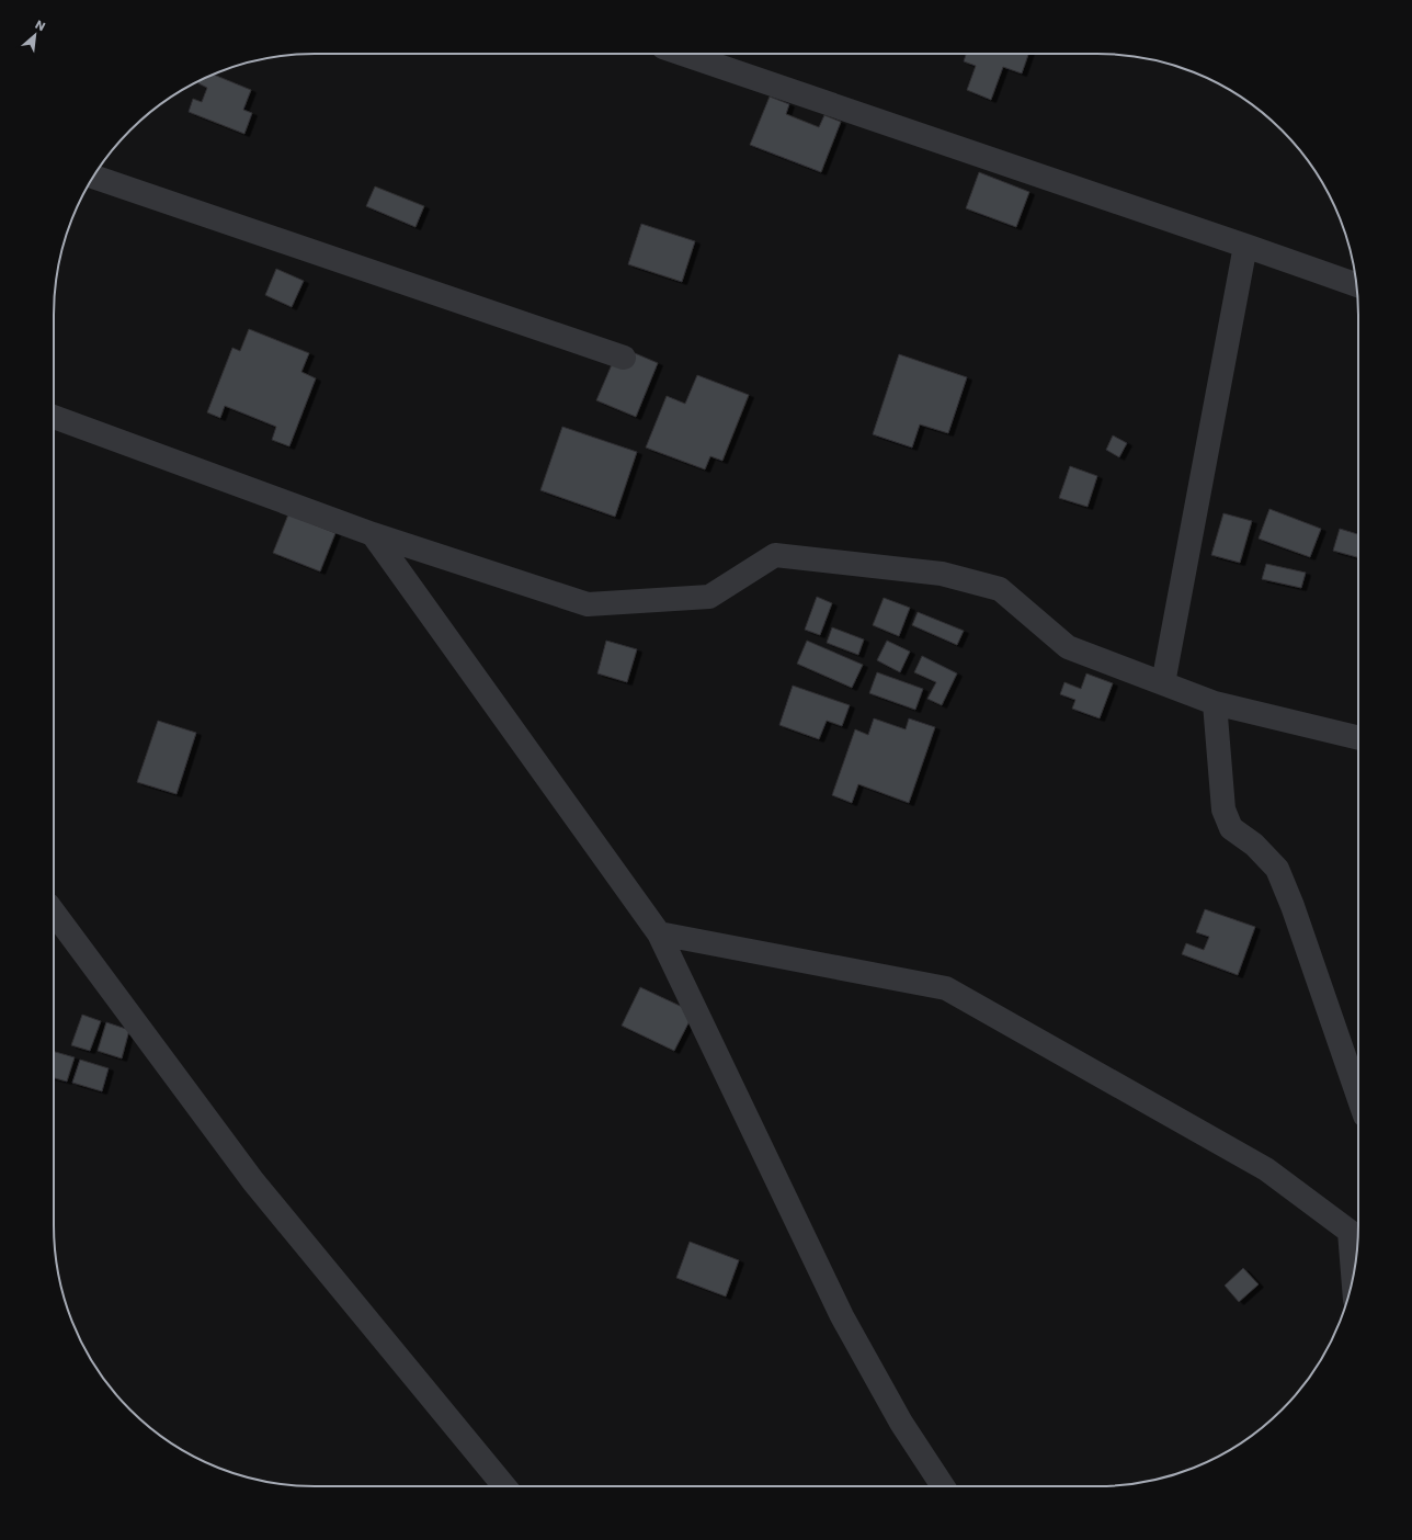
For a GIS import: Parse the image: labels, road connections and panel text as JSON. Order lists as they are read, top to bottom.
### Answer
{
  "north": "top right"
}
